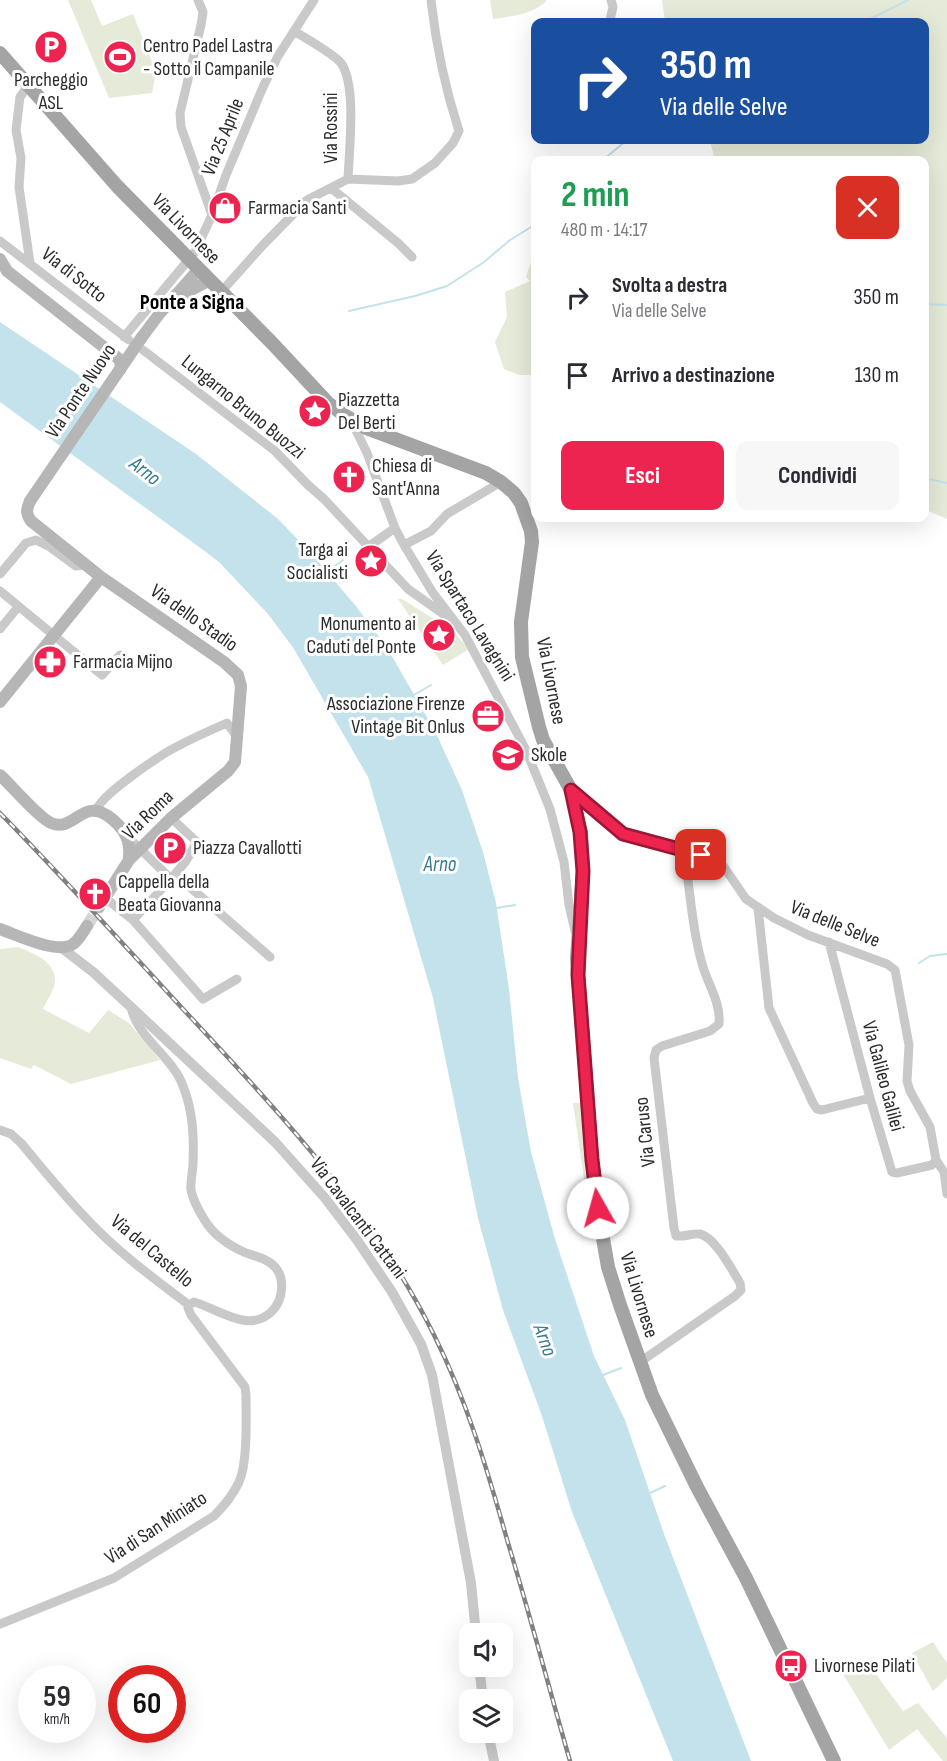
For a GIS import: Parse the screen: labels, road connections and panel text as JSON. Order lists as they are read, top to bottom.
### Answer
{
  "streets": {
    "main road": [
      "Via Livornese",
      "Via Ponte Nuovo",
      "Via dello Stadio",
      "Via Roma"
    ],
    "street": [
      "Via Rossini",
      "Via 25 Aprile",
      "Via di Sotto",
      "Lungarno Bruno Buozzi",
      "Via Spartaco Lavagnini",
      "Via delle Selve",
      "Via Galileo Galilei",
      "Via Caruso",
      "Via Cavalcanti Cattani",
      "Via del Castello",
      "Via di San Miniato"
    ]
  },
  "crossings": [
    ["Via Rossini", "Via 25 Aprile"],
    ["Via 25 Aprile", "Via Livornese"],
    ["Via 25 Aprile", "Via di Sotto"],
    ["Via 25 Aprile", "Via Ponte Nuovo"],
    ["Via 25 Aprile", "Lungarno Bruno Buozzi"],
    ["Via Livornese", "Via Ponte Nuovo"],
    ["Via Livornese", "Via Spartaco Lavagnini"],
    ["Via Livornese", "Via delle Selve"],
    ["Via Livornese", "Via Caruso"],
    ["Via di Sotto", "Via Ponte Nuovo"],
    ["Via di Sotto", "Lungarno Bruno Buozzi"],
    ["Via Ponte Nuovo", "Lungarno Bruno Buozzi"],
    ["Via Ponte Nuovo", "Via dello Stadio"],
    ["Lungarno Bruno Buozzi", "Via Spartaco Lavagnini"],
    ["Via dello Stadio", "Via Roma"],
    ["Via delle Selve", "Via Galileo Galilei"],
    ["Via delle Selve", "Via Caruso"],
    ["Via Cavalcanti Cattani", "Via del Castello"],
    ["Via del Castello", "Via di San Miniato"]
  ],
  "districts": ["Ponte a Signa"],
  "water": ["Arno"],
  "places": {
    "parking": ["Parcheggio ASL", "Piazza Cavallotti"],
    "sports": ["Centro Padel Lastra - Sotto il Campanile"],
    "shop": ["Farmacia Santi"],
    "place": ["Piazzetta Del Berti", "Targa ai Socialisti", "Monumento ai Caduti del Ponte"],
    "church": ["Chiesa di Sant'Anna", "Cappella della Beata Giovanna"],
    "pharmacy": ["Farmacia Mijno"],
    "office": ["Associazione Firenze Vintage Bit Onlus"],
    "school or university": ["Skole"],
    "bus stop": ["Livornese Pilati"]
  },
  "page": {
    "turn": ["350 m", "Via delle Selve"],
    "heading": ["2 min", "480 m · 14:17"],
    "list": [
      {
        "name": "Svolta a destra",
        "note": "Via delle Selve",
        "value": "350 m"
      },
      {
        "name": "Arrivo a destinazione",
        "value": "130 m"
      }
    ],
    "buttons": ["Esci", "Condividi"],
    "speed": "59 km/h",
    "limit": "60"
  }
}
